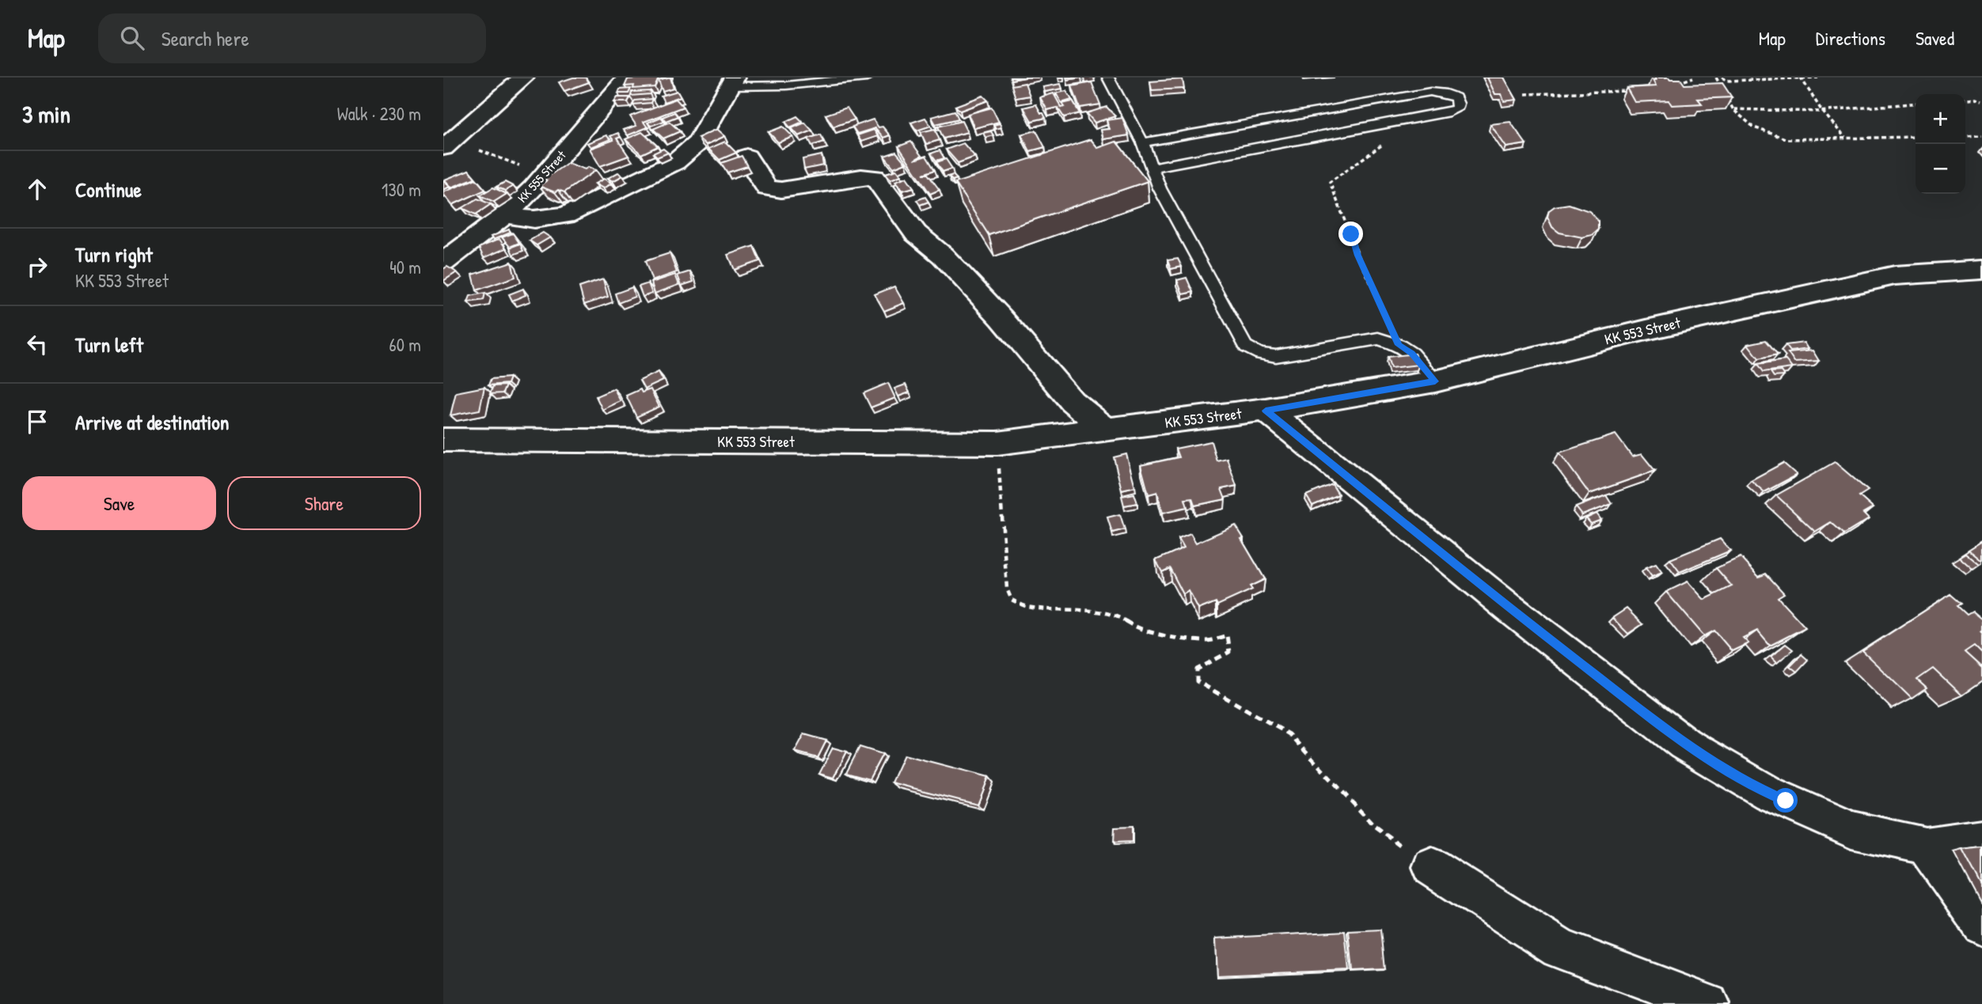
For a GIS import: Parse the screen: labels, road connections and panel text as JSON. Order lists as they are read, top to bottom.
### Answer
{
  "streets": {
    "street": ["KK 555 Street", "KK 553 Street"]
  },
  "page": {
    "header": "Map",
    "search": "Search here",
    "nav": ["Map", "Directions", "Saved"],
    "heading": ["3 min", "Walk · 230 m"],
    "map_buttons": ["+", "−"],
    "list": [
      ["Continue", "130 m"],
      ["Turn right", "KK 553 Street", "40 m"],
      ["Turn left", "60 m"],
      "Arrive at destination"
    ],
    "buttons": ["Save", "Share"]
  }
}
